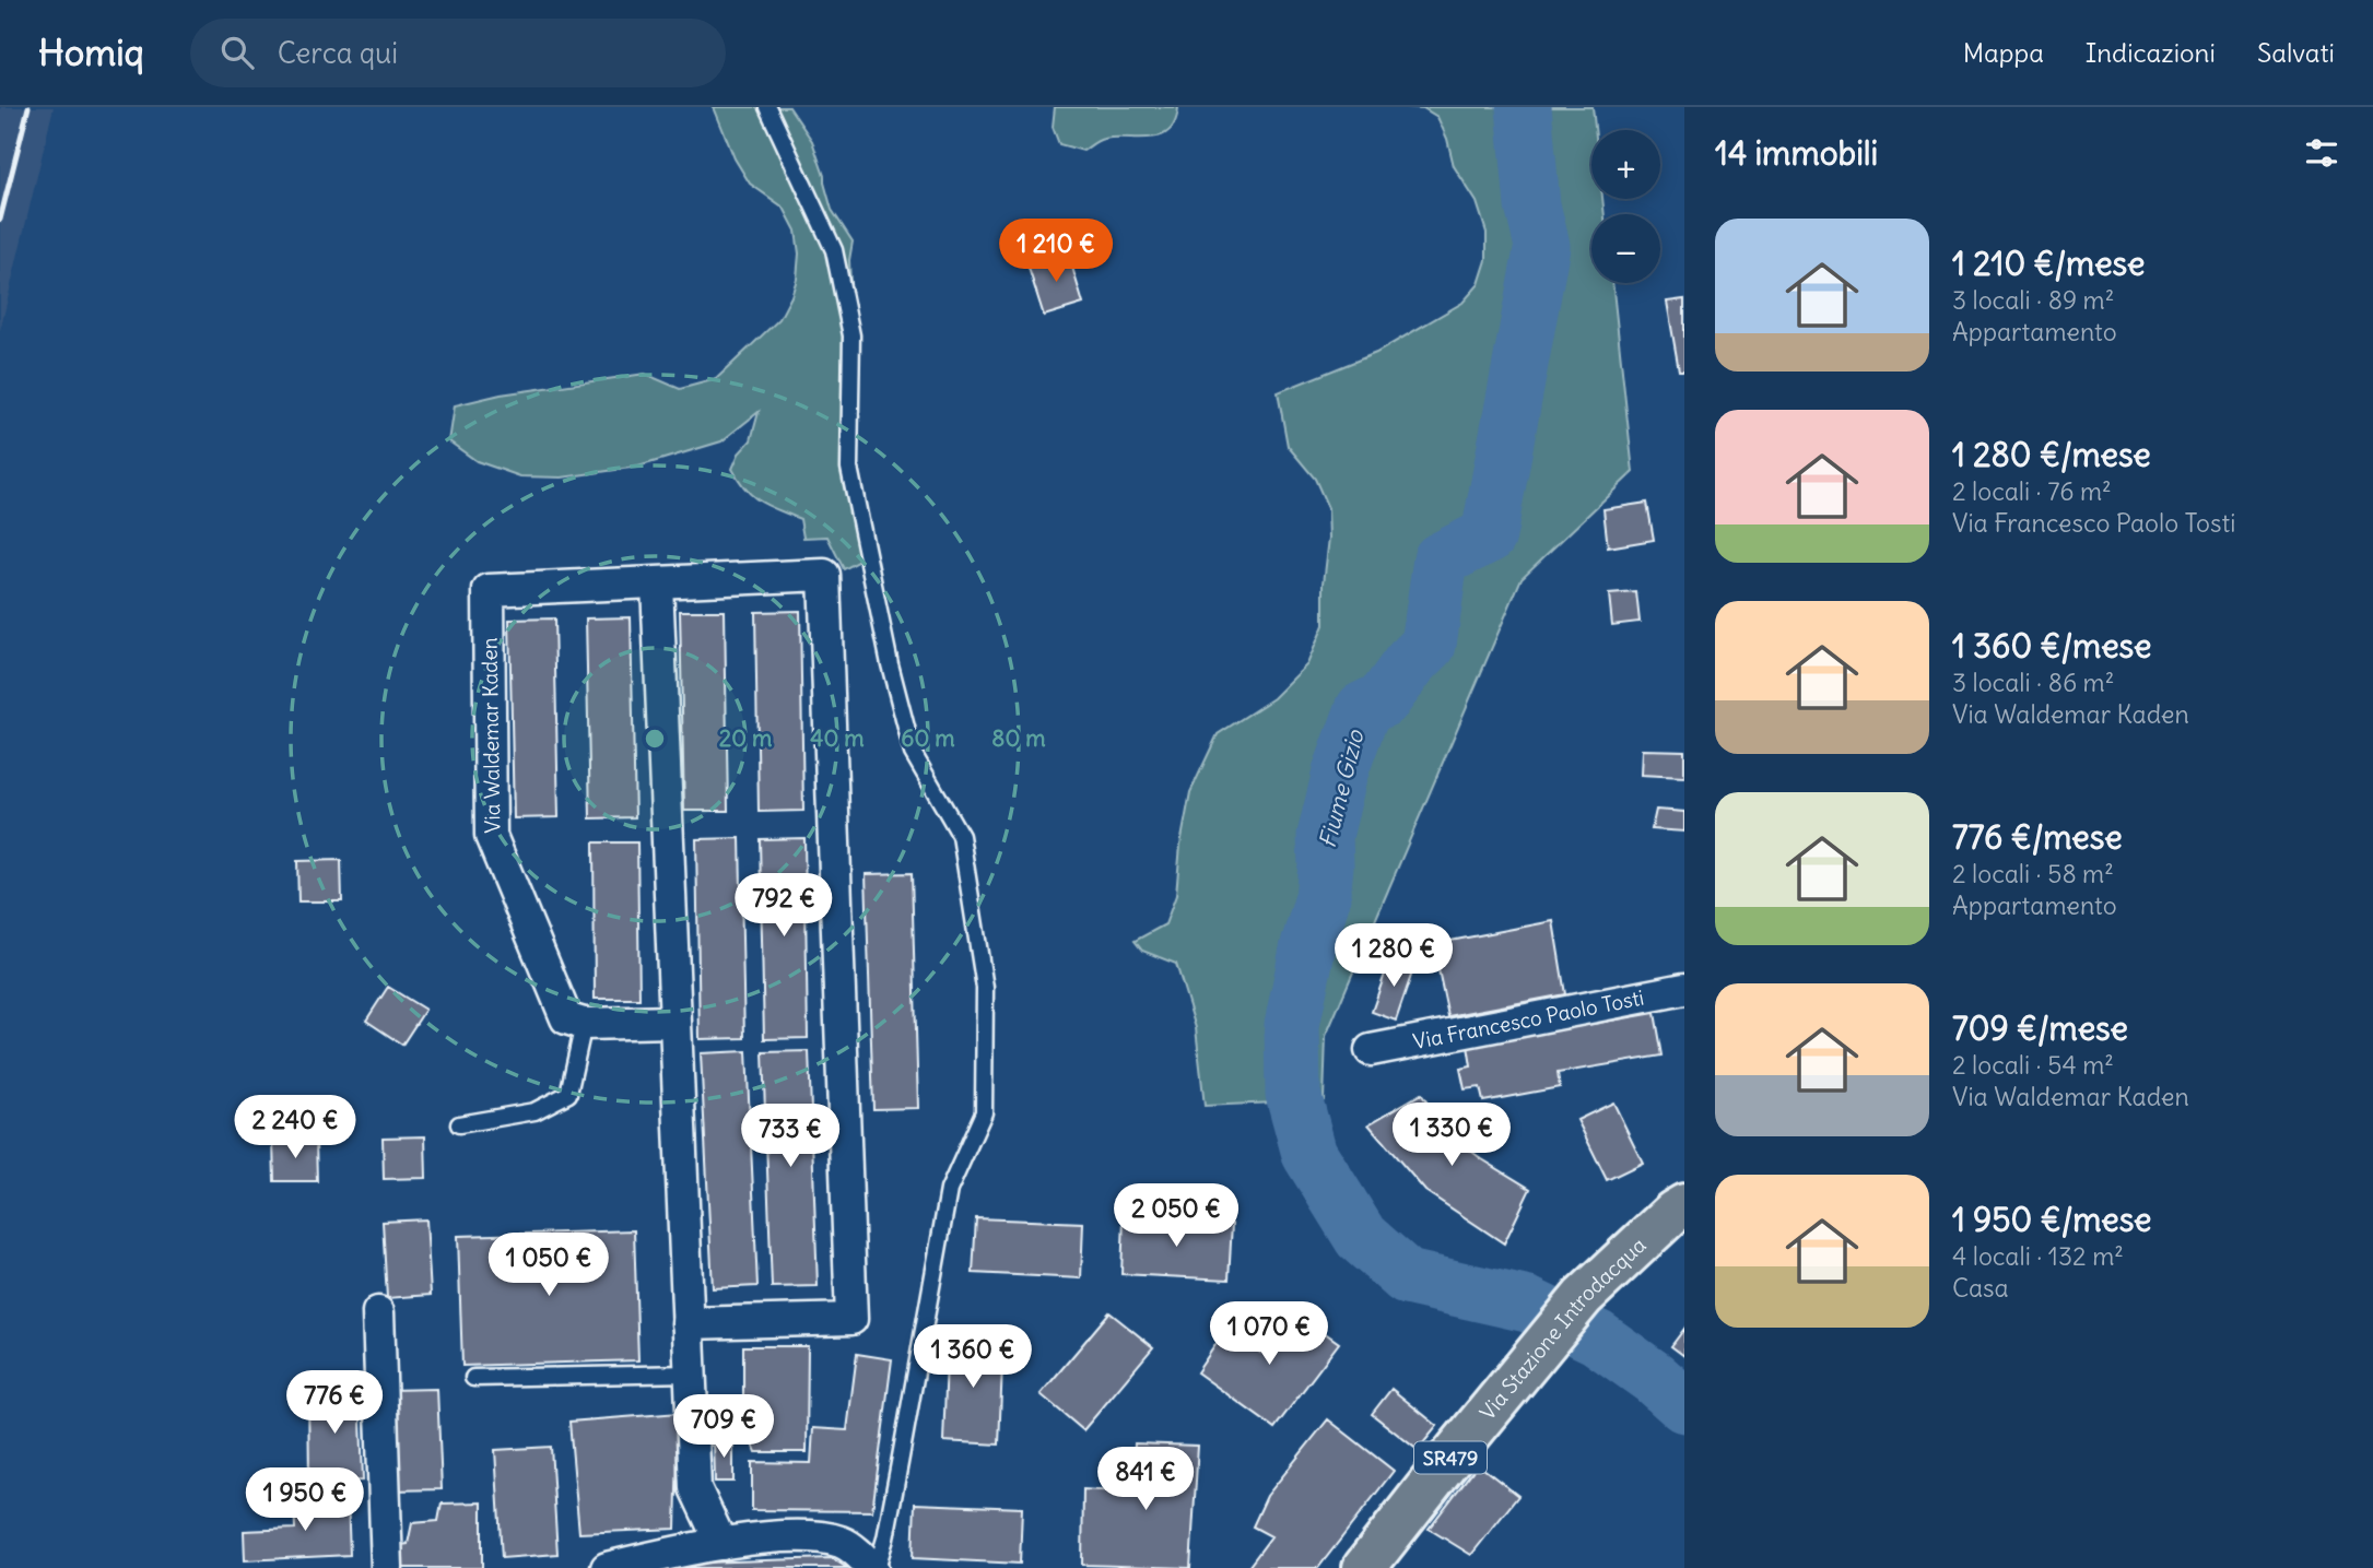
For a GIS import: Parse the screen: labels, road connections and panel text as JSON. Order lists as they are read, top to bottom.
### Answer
{
  "streets": {
    "main road": ["Via Stazione Introdacqua", "SR479"],
    "street": ["Via Waldemar Kaden", "Via Francesco Paolo Tosti"]
  },
  "water": ["Fiume Gizio"],
  "page": {
    "header": "Homiq",
    "search": "Cerca qui",
    "nav": ["Mappa", "Indicazioni", "Salvati"],
    "heading": "14 immobili",
    "map_buttons": ["+", "−"],
    "list": [
      {
        "name": "1 210 €/mese",
        "note": "3 locali · 89 m² · Appartamento"
      },
      {
        "name": "1 280 €/mese",
        "note": "2 locali · 76 m² · Via Francesco Paolo Tosti"
      },
      {
        "name": "1 360 €/mese",
        "note": "3 locali · 86 m² · Via Waldemar Kaden"
      },
      {
        "name": "776 €/mese",
        "note": "2 locali · 58 m² · Appartamento"
      },
      {
        "name": "709 €/mese",
        "note": "2 locali · 54 m² · Via Waldemar Kaden"
      },
      {
        "name": "1 950 €/mese",
        "note": "4 locali · 132 m² · Casa"
      }
    ],
    "price": [
      "1 210 €",
      "792 €",
      "1 280 €",
      "2 240 €",
      "1 330 €",
      "733 €",
      "2 050 €",
      "1 050 €",
      "1 070 €",
      "1 360 €",
      "776 €",
      "709 €",
      "841 €",
      "1 950 €"
    ]
  },
  "rings": [
    "20 m",
    "40 m",
    "60 m",
    "80 m"
  ]
}
